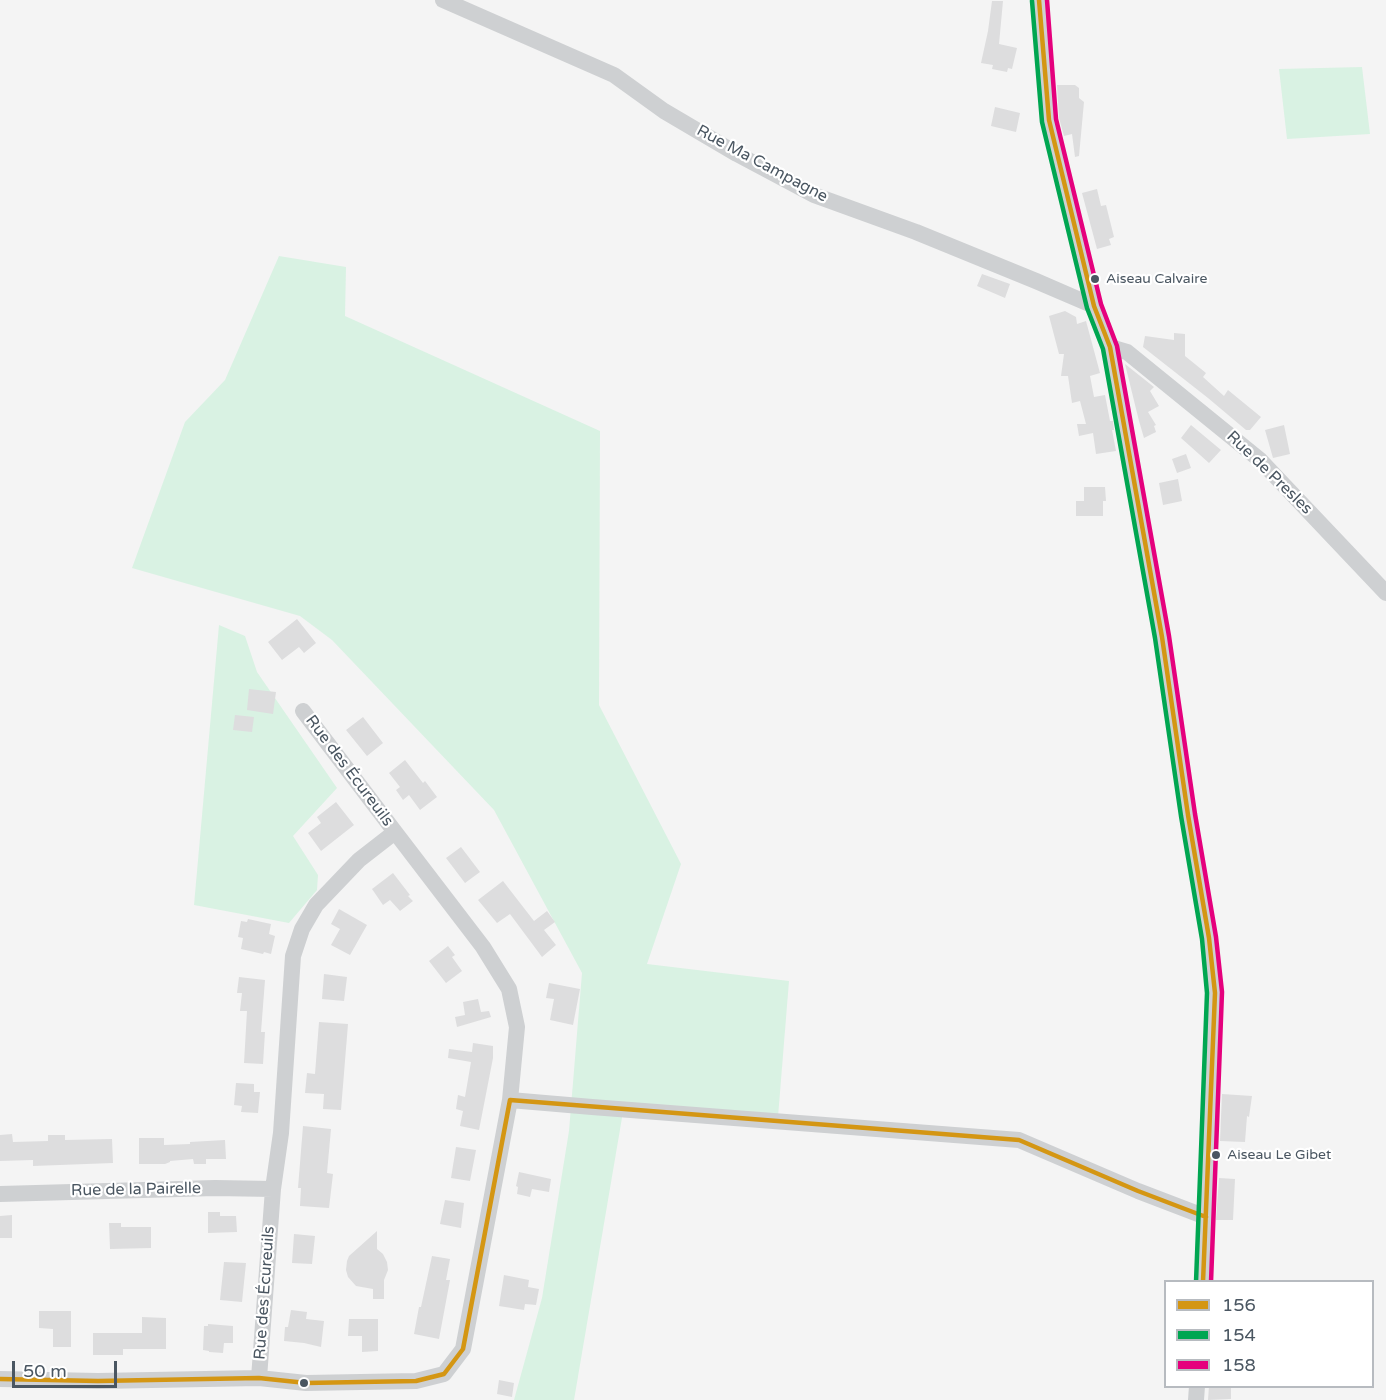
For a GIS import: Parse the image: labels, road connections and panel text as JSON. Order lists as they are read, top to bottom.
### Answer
{
  "streets": {
    "street": [
      "Rue Ma Campagne",
      "Rue de Presles",
      "Rue des Écureuils",
      "Rue de la Pairelle"
    ]
  },
  "crossings": [
    ["Rue des Écureuils", "Rue de la Pairelle"]
  ],
  "places": ["Aiseau Calvaire", "Aiseau Le Gibet"],
  "lines": ["transit line 156", "transit line 158", "transit line 154"],
  "legend": ["156", "154", "158"],
  "scale_bar": "50 m"
}
